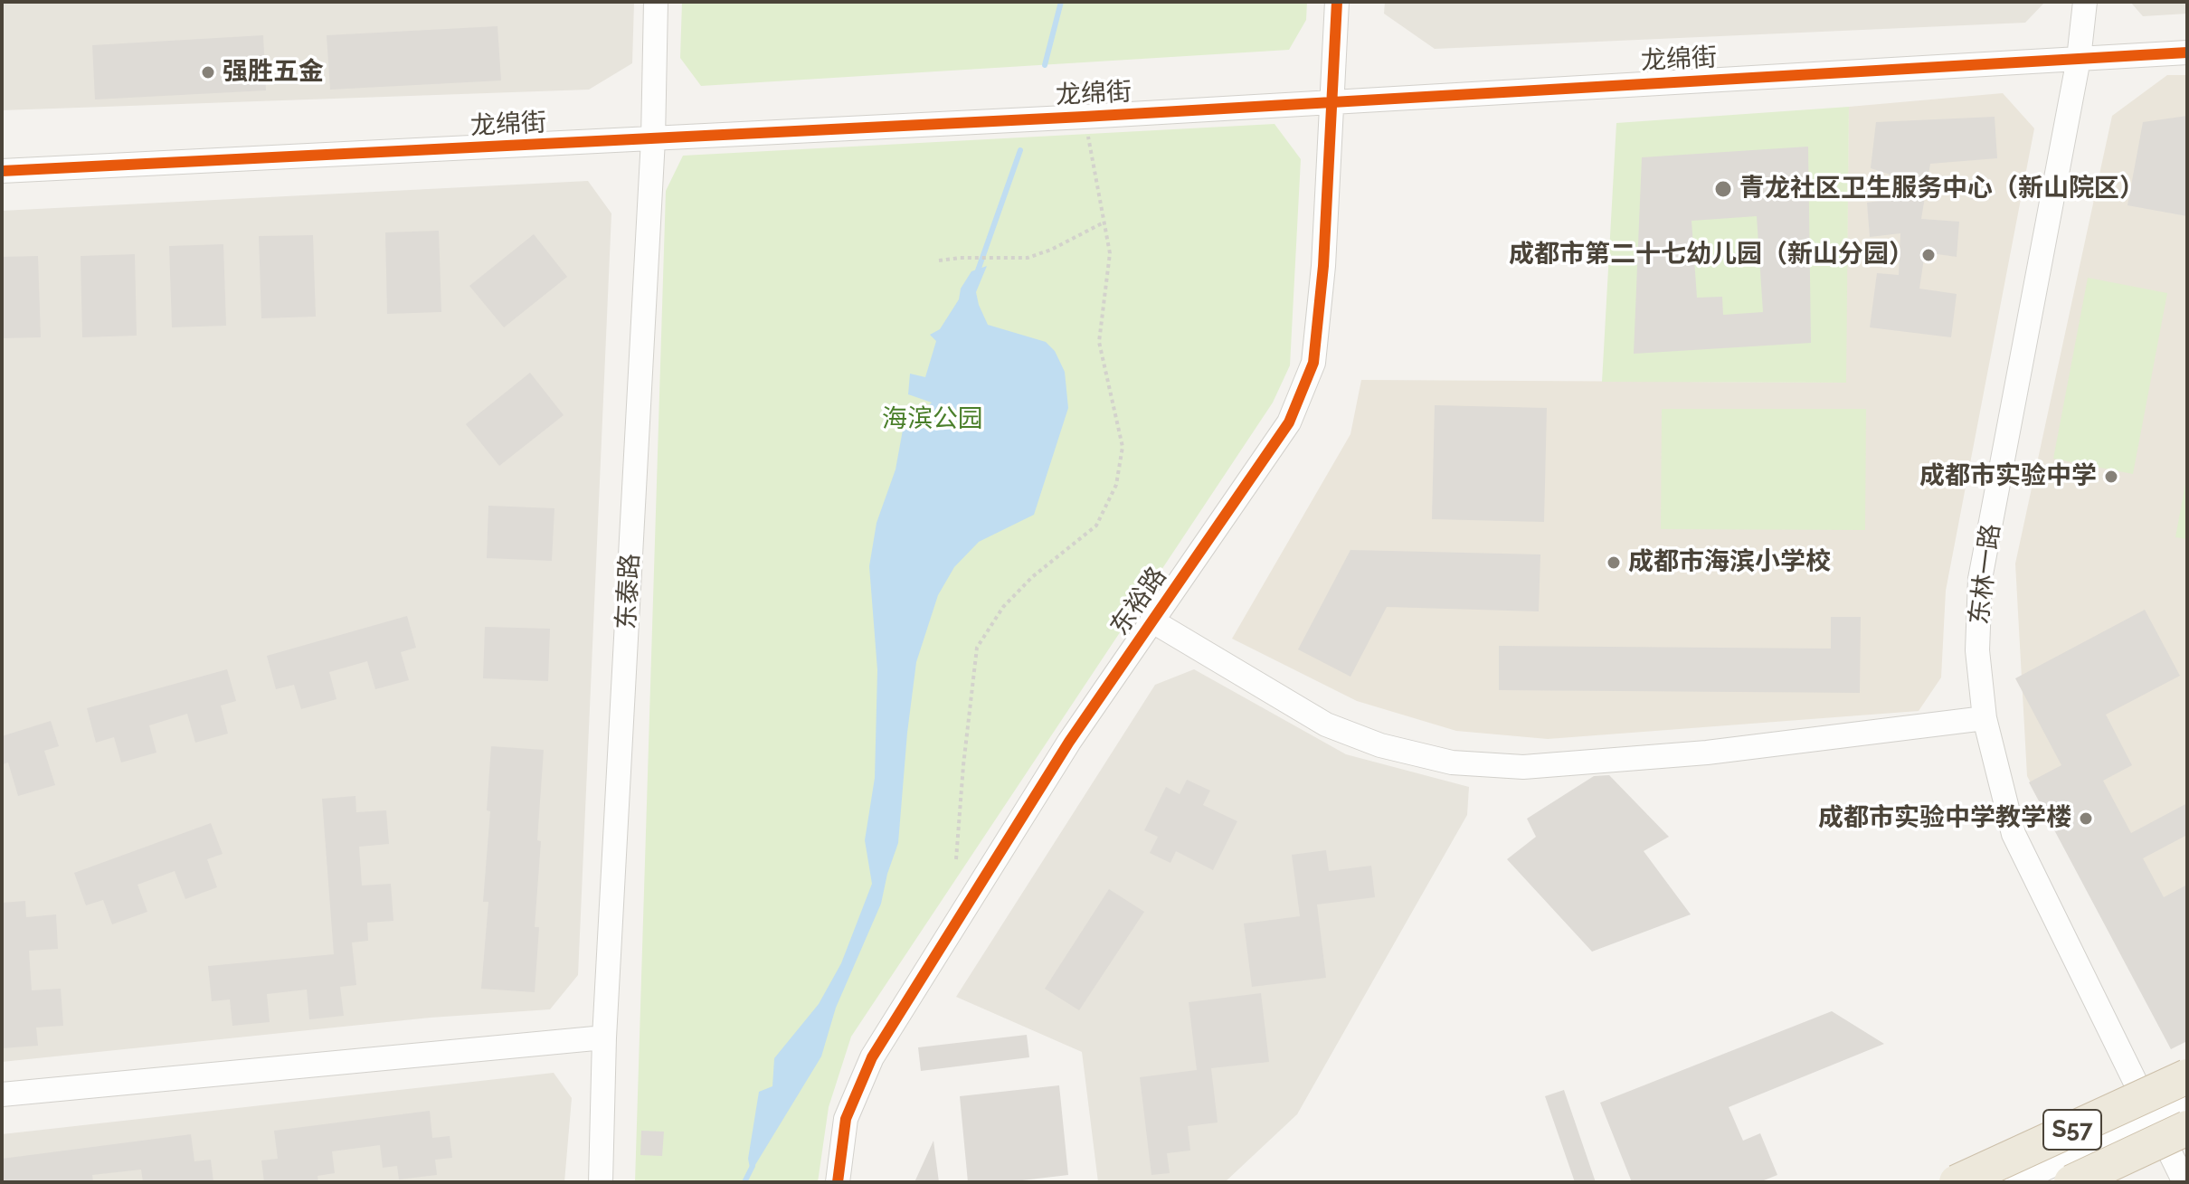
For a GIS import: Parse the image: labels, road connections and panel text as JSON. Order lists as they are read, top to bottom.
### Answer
{
  "streets": {
    "highway": ["S57"],
    "street": [
      "龙绵街",
      "东林一路",
      "东泰路",
      "东裕路"
    ]
  },
  "crossings": [
    ["龙绵街", "东林一路"],
    ["龙绵街", "东泰路"],
    ["龙绵街", "东裕路"]
  ],
  "parks": ["海滨公园"],
  "places": [
    "强胜五金",
    "青龙社区卫生服务中心（新山院区）",
    "成都市第二十七幼儿园（新山分园）",
    "成都市实验中学",
    "成都市海滨小学校",
    "成都市实验中学教学楼"
  ]
}
